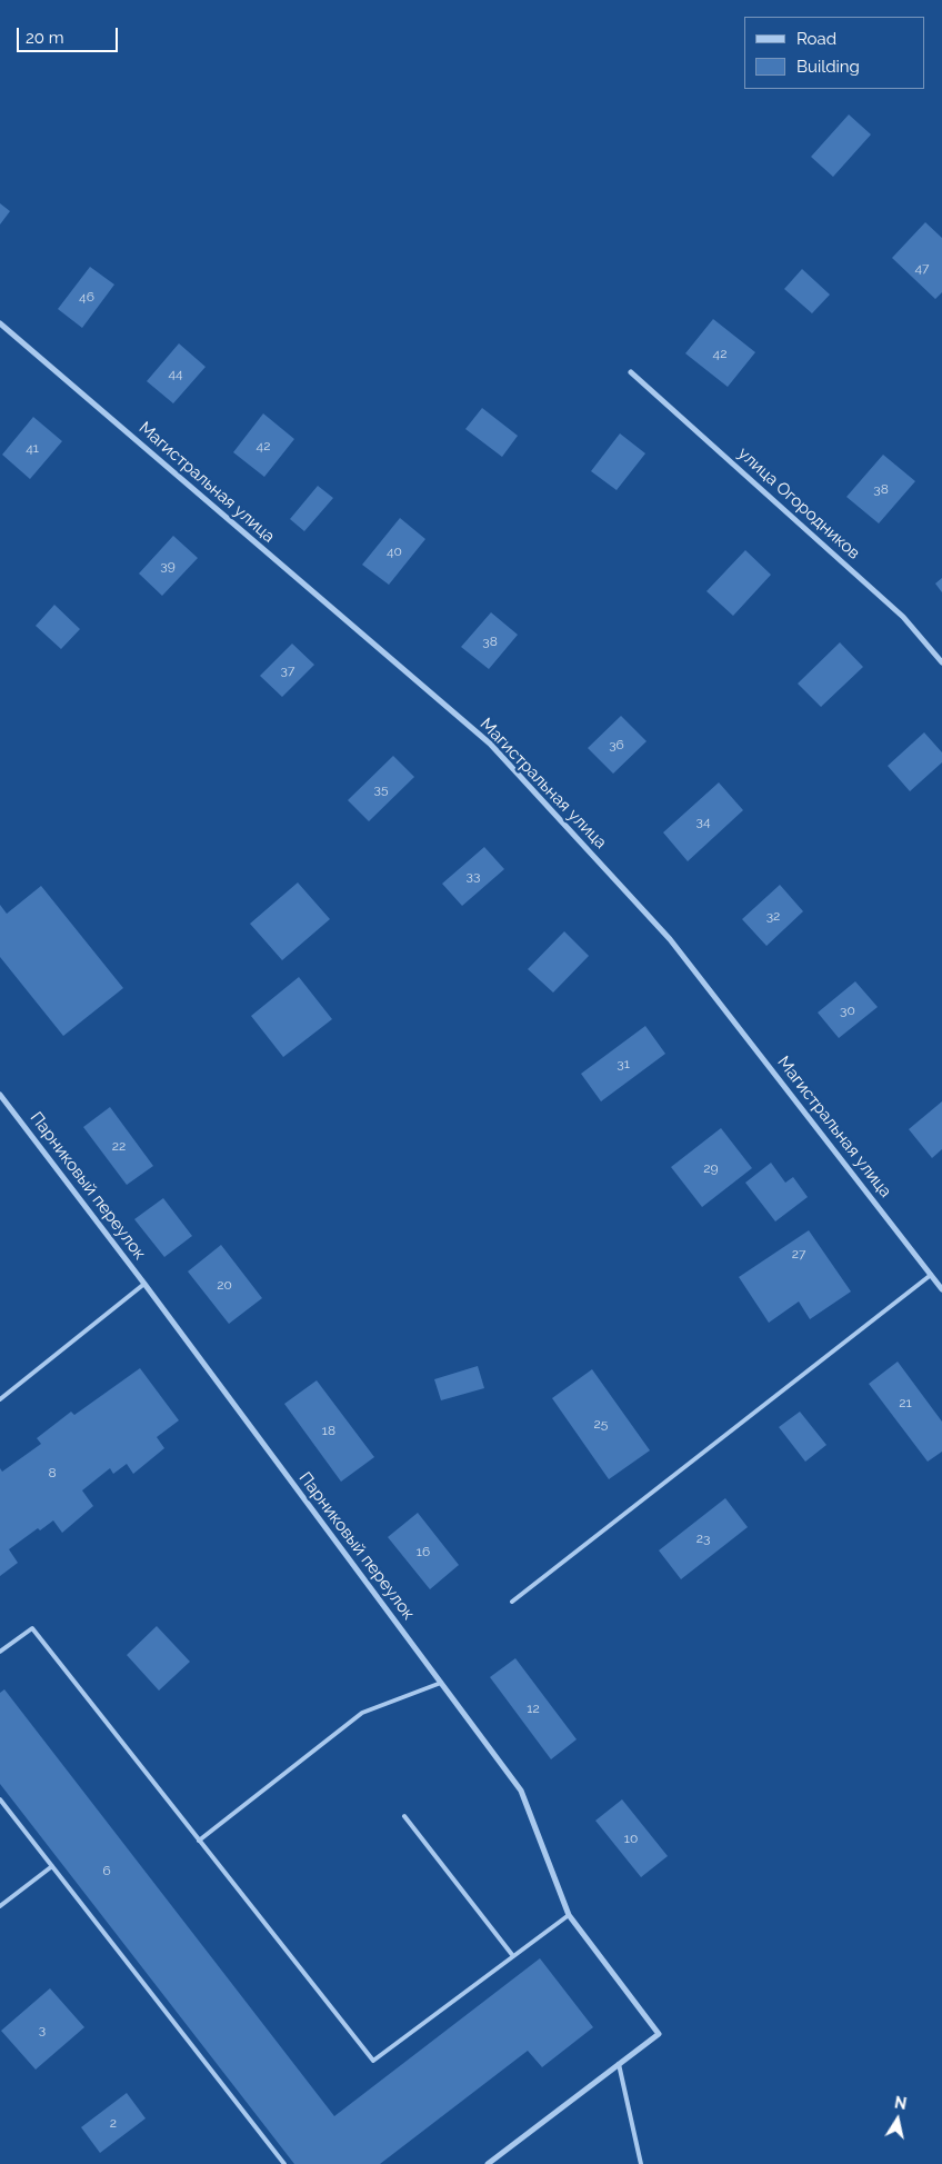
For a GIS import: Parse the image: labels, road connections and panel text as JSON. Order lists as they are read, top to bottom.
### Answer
{
  "streets": {
    "street": ["Магистральная улица", "улица Огородников", "Парниковый переулок"]
  },
  "house_numbers": [
    "47",
    "46",
    "42",
    "44",
    "42",
    "41",
    "38",
    "40",
    "39",
    "38",
    "37",
    "36",
    "35",
    "34",
    "33",
    "32",
    "30",
    "31",
    "22",
    "29",
    "27",
    "20",
    "21",
    "25",
    "18",
    "8",
    "23",
    "16",
    "12",
    "10",
    "6",
    "3",
    "2"
  ],
  "legend": ["Road", "Building"],
  "scale_bar": "20 m",
  "north": "top"
}
